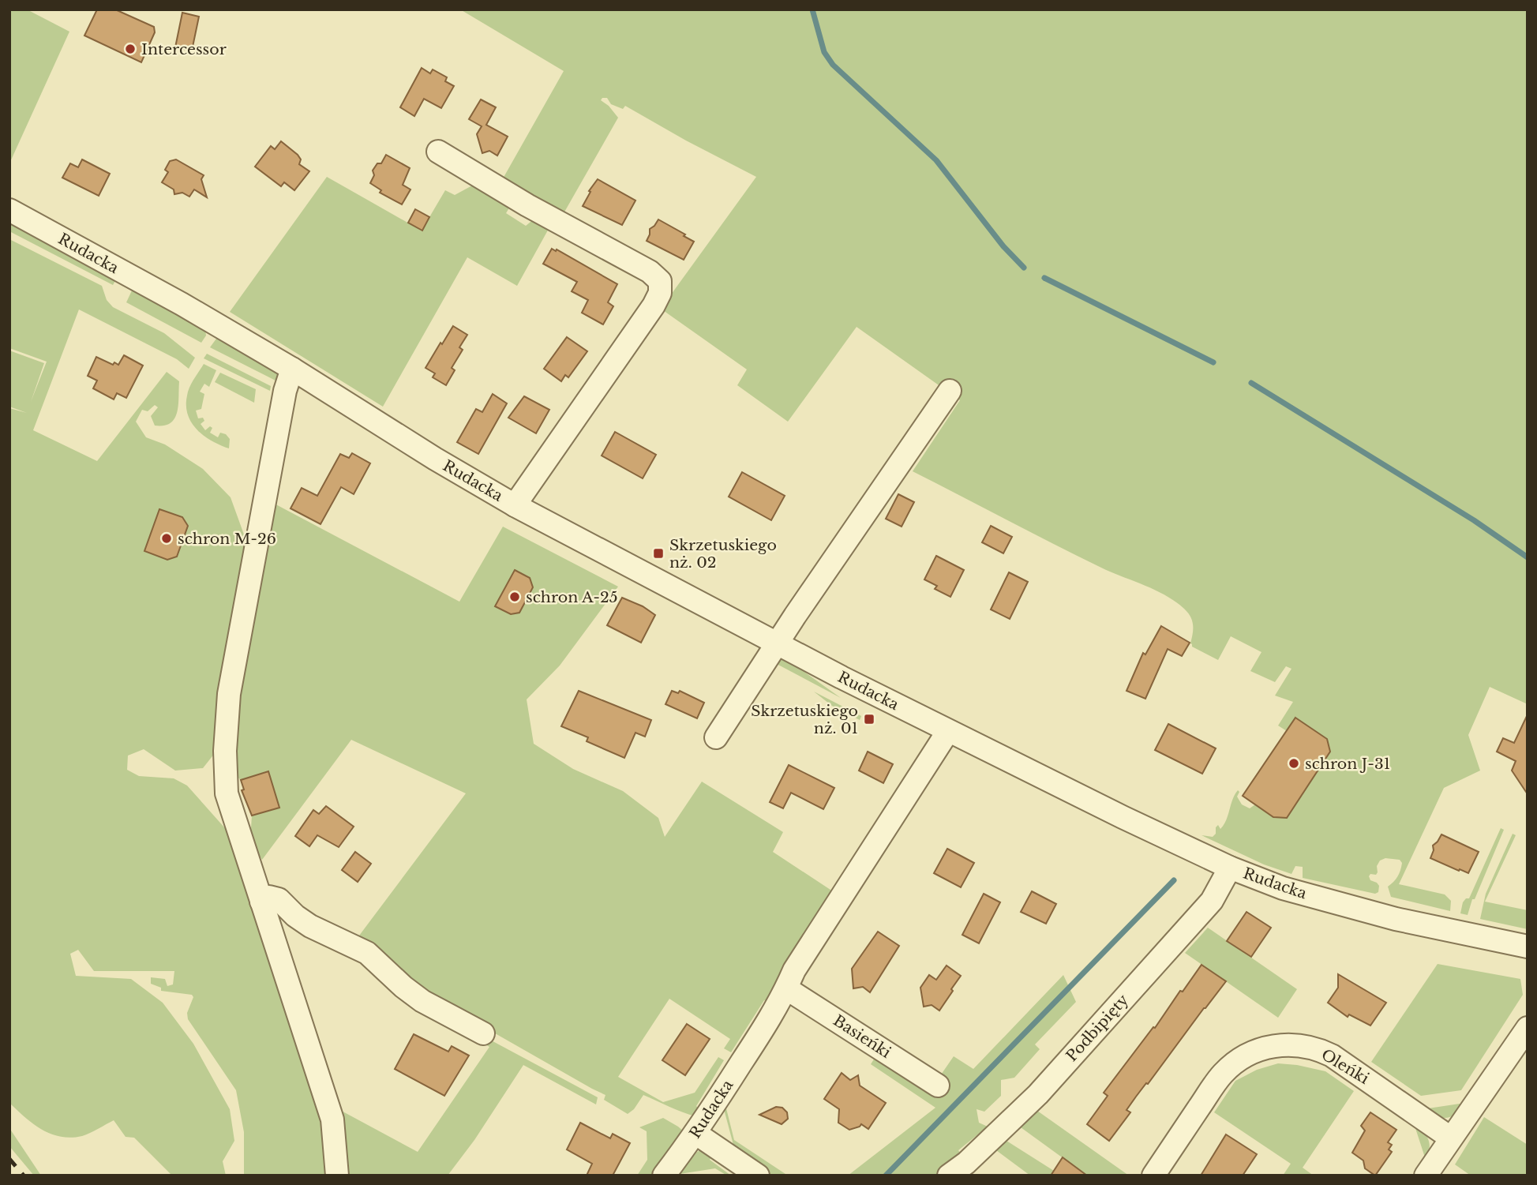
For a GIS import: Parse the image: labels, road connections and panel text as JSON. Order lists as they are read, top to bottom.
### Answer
{
  "streets": {
    "street": [
      "Rudacka",
      "Podbipięty",
      "Basieńki",
      "Oleńki"
    ]
  },
  "crossings": [
    ["Rudacka", "Podbipięty"],
    ["Rudacka", "Basieńki"]
  ],
  "places": {
    "other": [
      "Intercessor",
      "schron M-26",
      "schron A-25",
      "schron J-31"
    ],
    "transit": ["Skrzetuskiego nż. 02", "Skrzetuskiego nż. 01"]
  }
}
